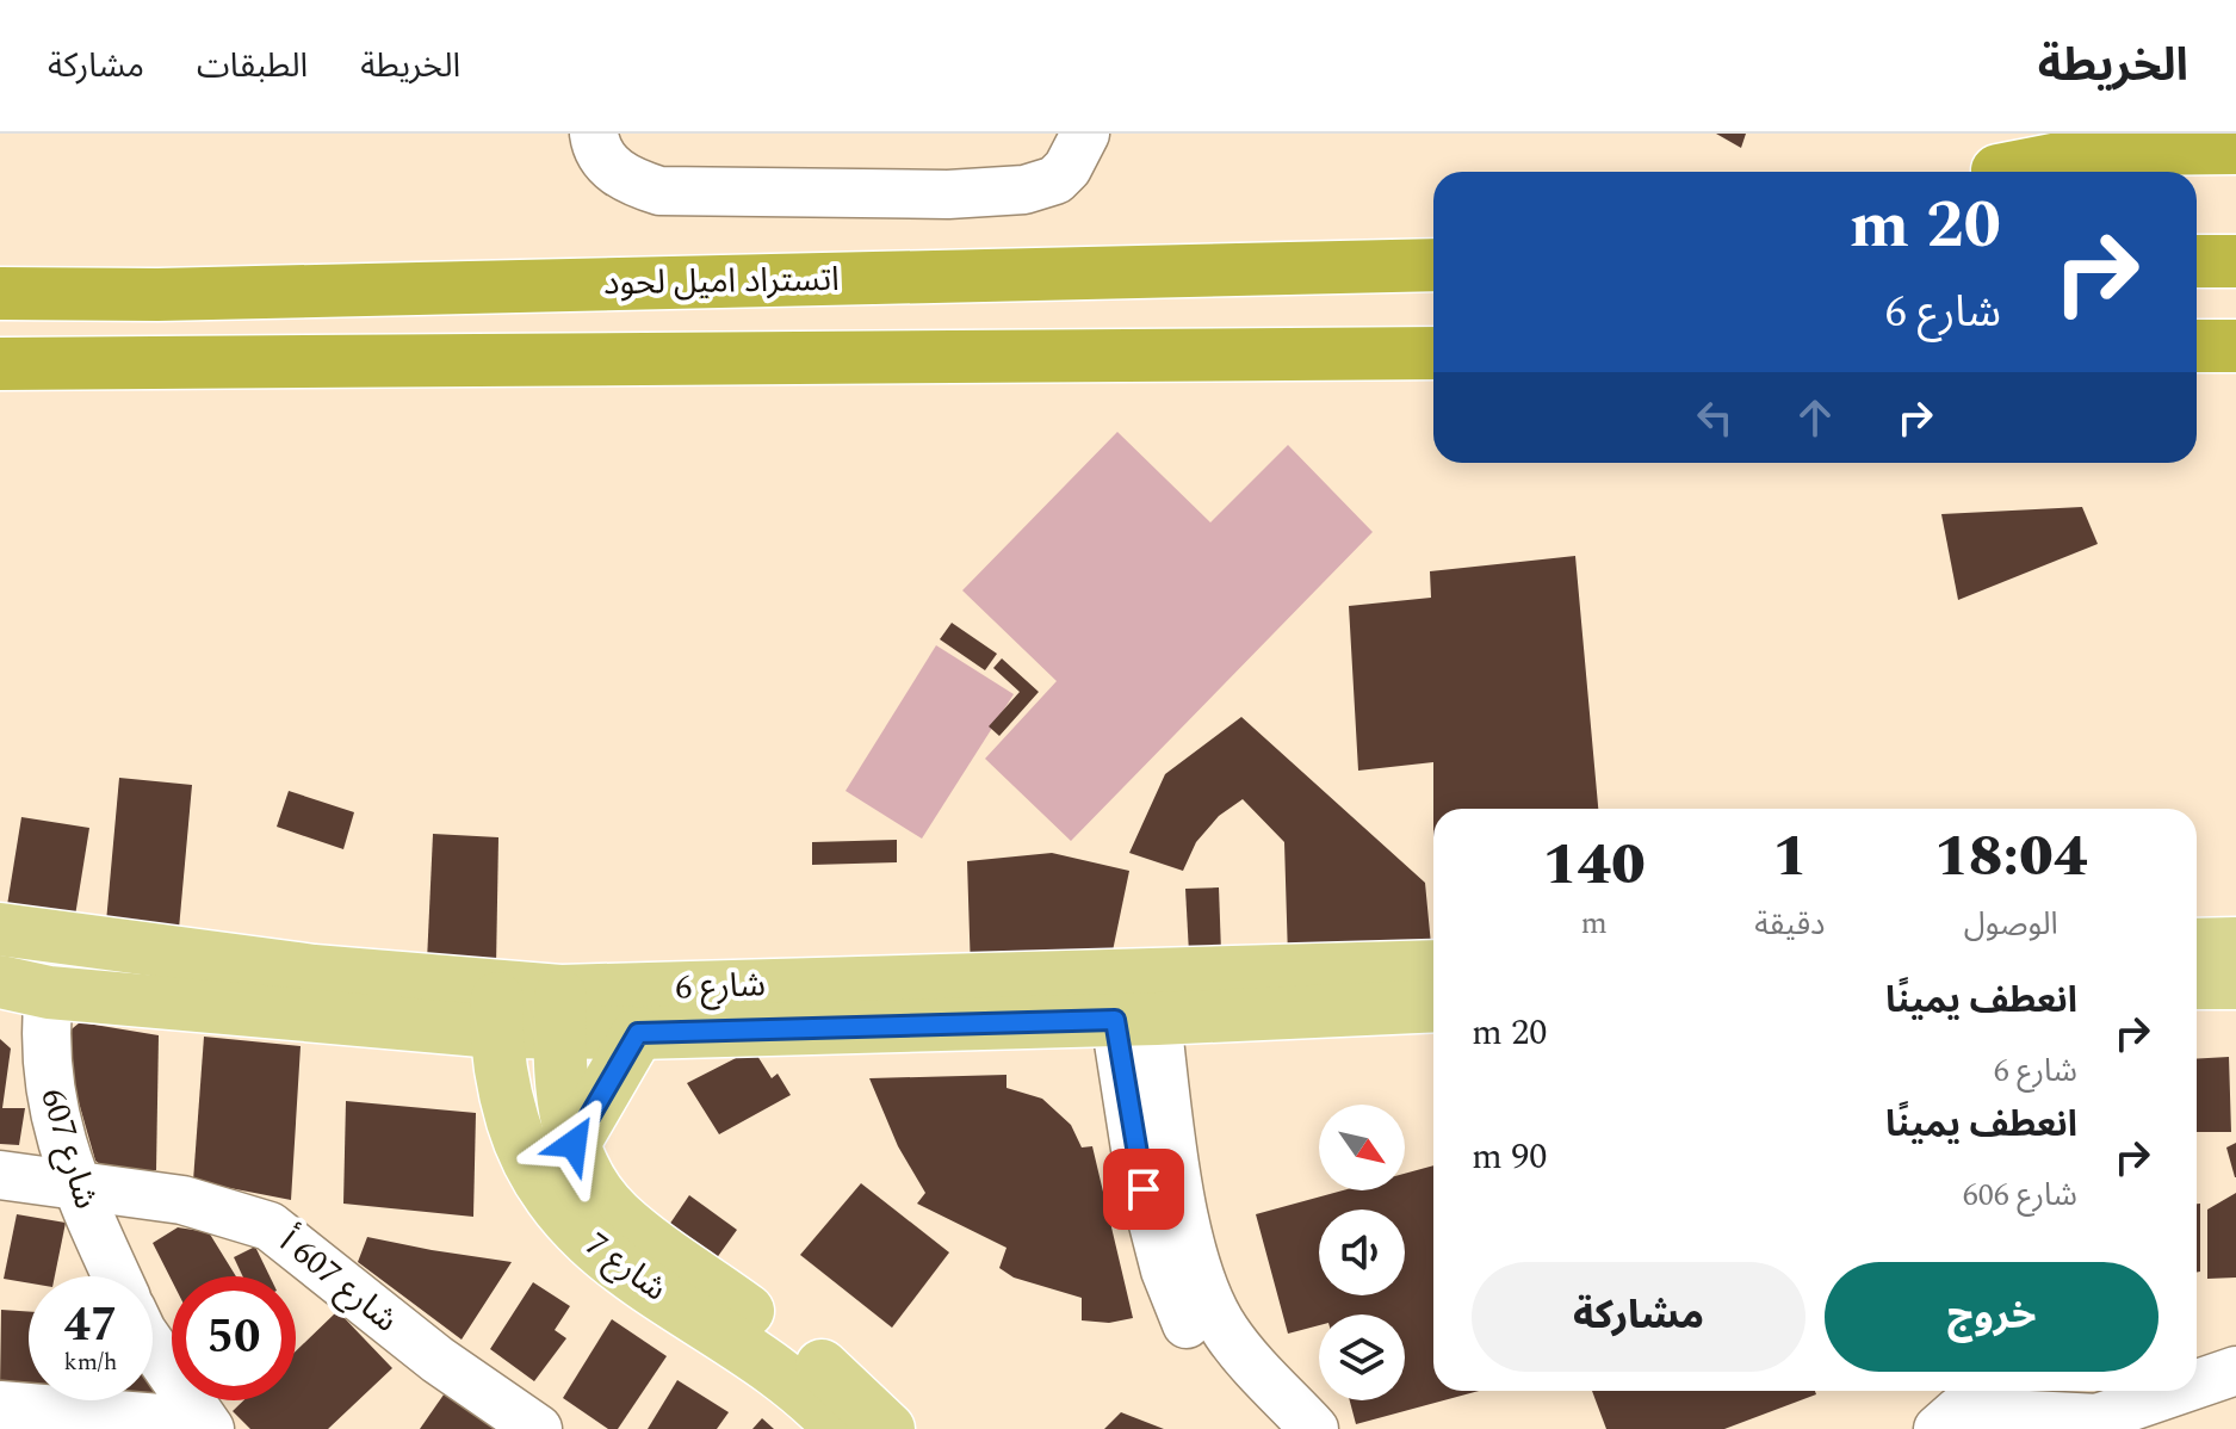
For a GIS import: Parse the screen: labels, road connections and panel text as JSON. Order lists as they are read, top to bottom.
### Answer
{
  "streets": {
    "highway": ["اتستراد اميل لحود"],
    "main road": ["شارع 6", "شارع 7"],
    "street": ["شارع 607", "شارع 607 أ"]
  },
  "crossings": [
    ["شارع 6", "شارع 607"],
    ["شارع 6", "شارع 7"],
    ["شارع 607", "شارع 607 أ"]
  ],
  "north": "bottom right",
  "page": {
    "header": "الخريطة",
    "nav": ["الخريطة", "الطبقات", "مشاركة"],
    "turn": ["20 m", "شارع 6"],
    "eta": [
      "18:04",
      "الوصول",
      "1",
      "دقيقة",
      "140",
      "m"
    ],
    "list": [
      {
        "name": "انعطف يمينًا",
        "note": "شارع 6",
        "value": "20 m"
      },
      {
        "name": "انعطف يمينًا",
        "note": "شارع 606",
        "value": "90 m"
      }
    ],
    "buttons": ["خروج", "مشاركة"],
    "speed": "47 km/h",
    "limit": "50"
  }
}
